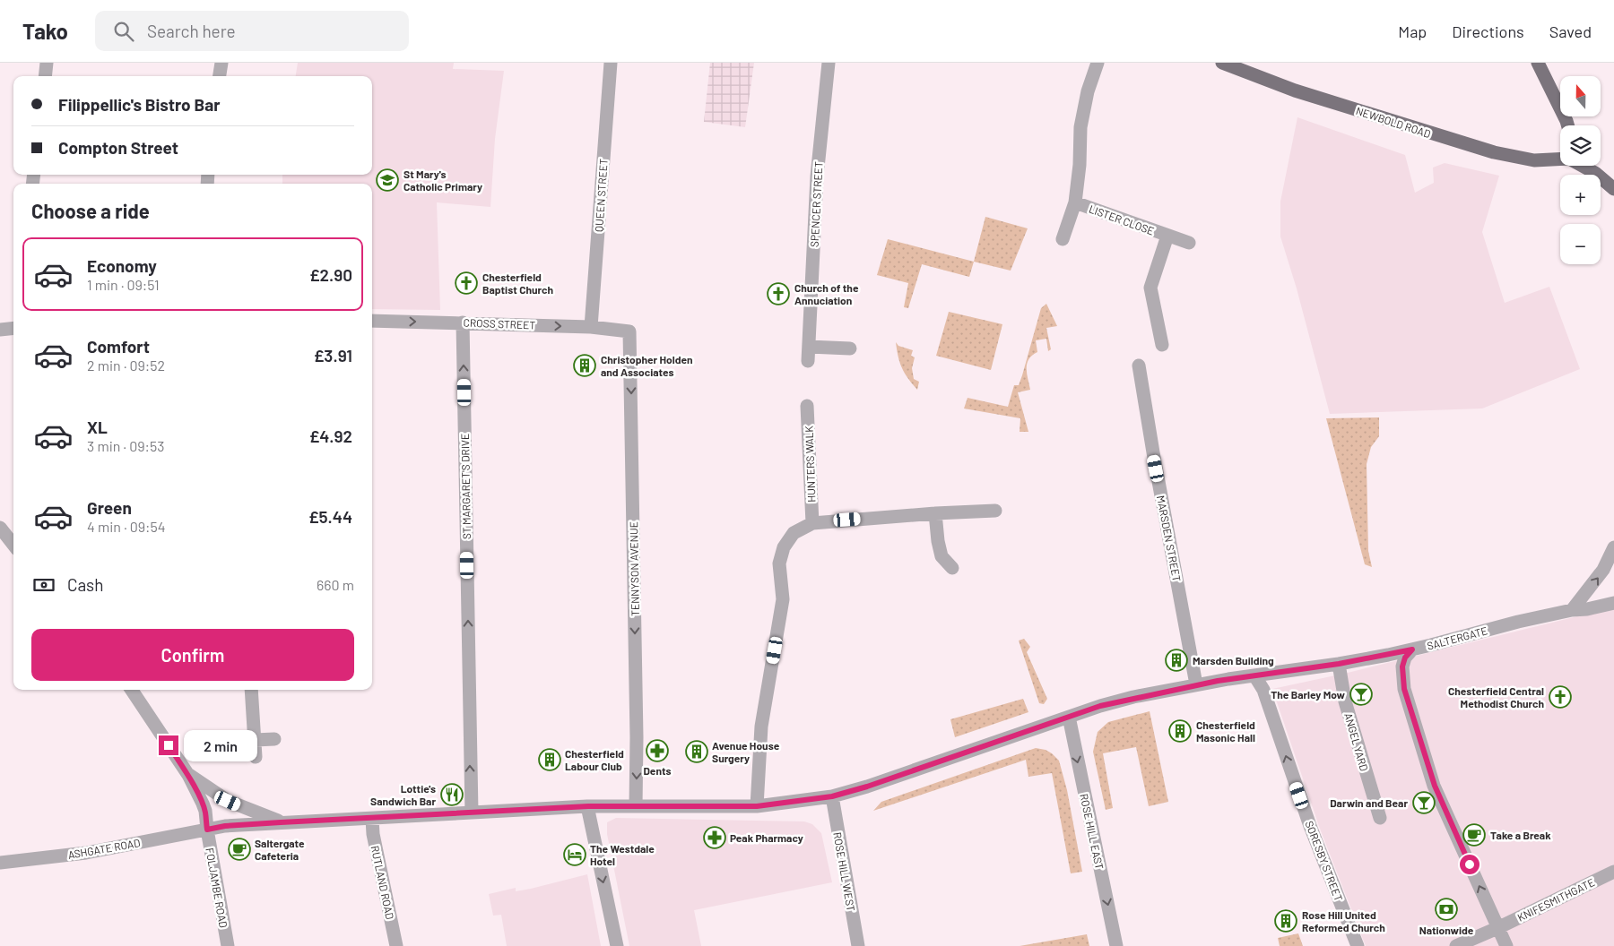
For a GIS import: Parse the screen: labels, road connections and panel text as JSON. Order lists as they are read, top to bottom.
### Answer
{
  "streets": {
    "main road": ["NEWBOLD ROAD"],
    "street": [
      "QUEEN STREET",
      "SPENCER STREET",
      "LISTER CLOSE",
      "CROSS STREET",
      "HUNTERS WALK",
      "ST MARGARET'S DRIVE",
      "MARSDEN STREET",
      "TENNYSON AVENUE",
      "SALTERGATE",
      "ANGEL YARD",
      "ROSE HILL EAST",
      "ASHGATE ROAD",
      "SORESBY STREET",
      "ROSE HILL WEST",
      "RUTLAND ROAD",
      "FOLJAMBE ROAD",
      "KNIFESMITHGATE"
    ]
  },
  "crossings": [
    ["QUEEN STREET", "CROSS STREET"],
    ["CROSS STREET", "ST MARGARET'S DRIVE"],
    ["CROSS STREET", "TENNYSON AVENUE"],
    ["ST MARGARET'S DRIVE", "SALTERGATE"],
    ["MARSDEN STREET", "SALTERGATE"],
    ["TENNYSON AVENUE", "SALTERGATE"],
    ["SALTERGATE", "ANGEL YARD"],
    ["SALTERGATE", "ROSE HILL EAST"],
    ["SALTERGATE", "ASHGATE ROAD"],
    ["SALTERGATE", "SORESBY STREET"],
    ["SALTERGATE", "ROSE HILL WEST"],
    ["SALTERGATE", "RUTLAND ROAD"],
    ["SALTERGATE", "FOLJAMBE ROAD"],
    ["ASHGATE ROAD", "FOLJAMBE ROAD"]
  ],
  "one_way": [
    "CROSS STREET",
    "ST MARGARET'S DRIVE",
    "TENNYSON AVENUE",
    "ROSE HILL EAST",
    "SORESBY STREET"
  ],
  "places": {
    "school or university": ["St Mary's Catholic Primary"],
    "church": ["Chesterfield Baptist Church", "Church of the Annuciation", "Chesterfield Central Methodist Church"],
    "building": [
      "Christopher Holden and Associates",
      "Marsden Building",
      "Chesterfield Masonic Hall",
      "Avenue House Surgery",
      "Chesterfield Labour Club",
      "Rose Hill United Reformed Church"
    ],
    "bar": ["The Barley Mow", "Darwin and Bear"],
    "pharmacy": ["Dents", "Peak Pharmacy"],
    "restaurant": ["Lottie's Sandwich Bar"],
    "cafe": ["Take a Break", "Saltergate Cafeteria"],
    "hotel": ["The Westdale Hotel"],
    "bank": ["Nationwide"]
  },
  "north": "top",
  "page": {
    "header": "Tako",
    "search": "Search here",
    "nav": ["Map", "Directions", "Saved"],
    "map_buttons": ["+", "−"],
    "banner": ["Filippellic's Bistro Bar", "Compton Street"],
    "heading": "Choose a ride",
    "list": [
      {
        "name": "Economy",
        "note": "1 min · 09:51",
        "value": "£2.90"
      },
      {
        "name": "Comfort",
        "note": "2 min · 09:52",
        "value": "£3.91"
      },
      {
        "name": "XL",
        "note": "3 min · 09:53",
        "value": "£4.92"
      },
      {
        "name": "Green",
        "note": "4 min · 09:54",
        "value": "£5.44"
      }
    ],
    "pay": ["Cash", "660 m"],
    "buttons": "Confirm",
    "bubble": "2 min"
  }
}
